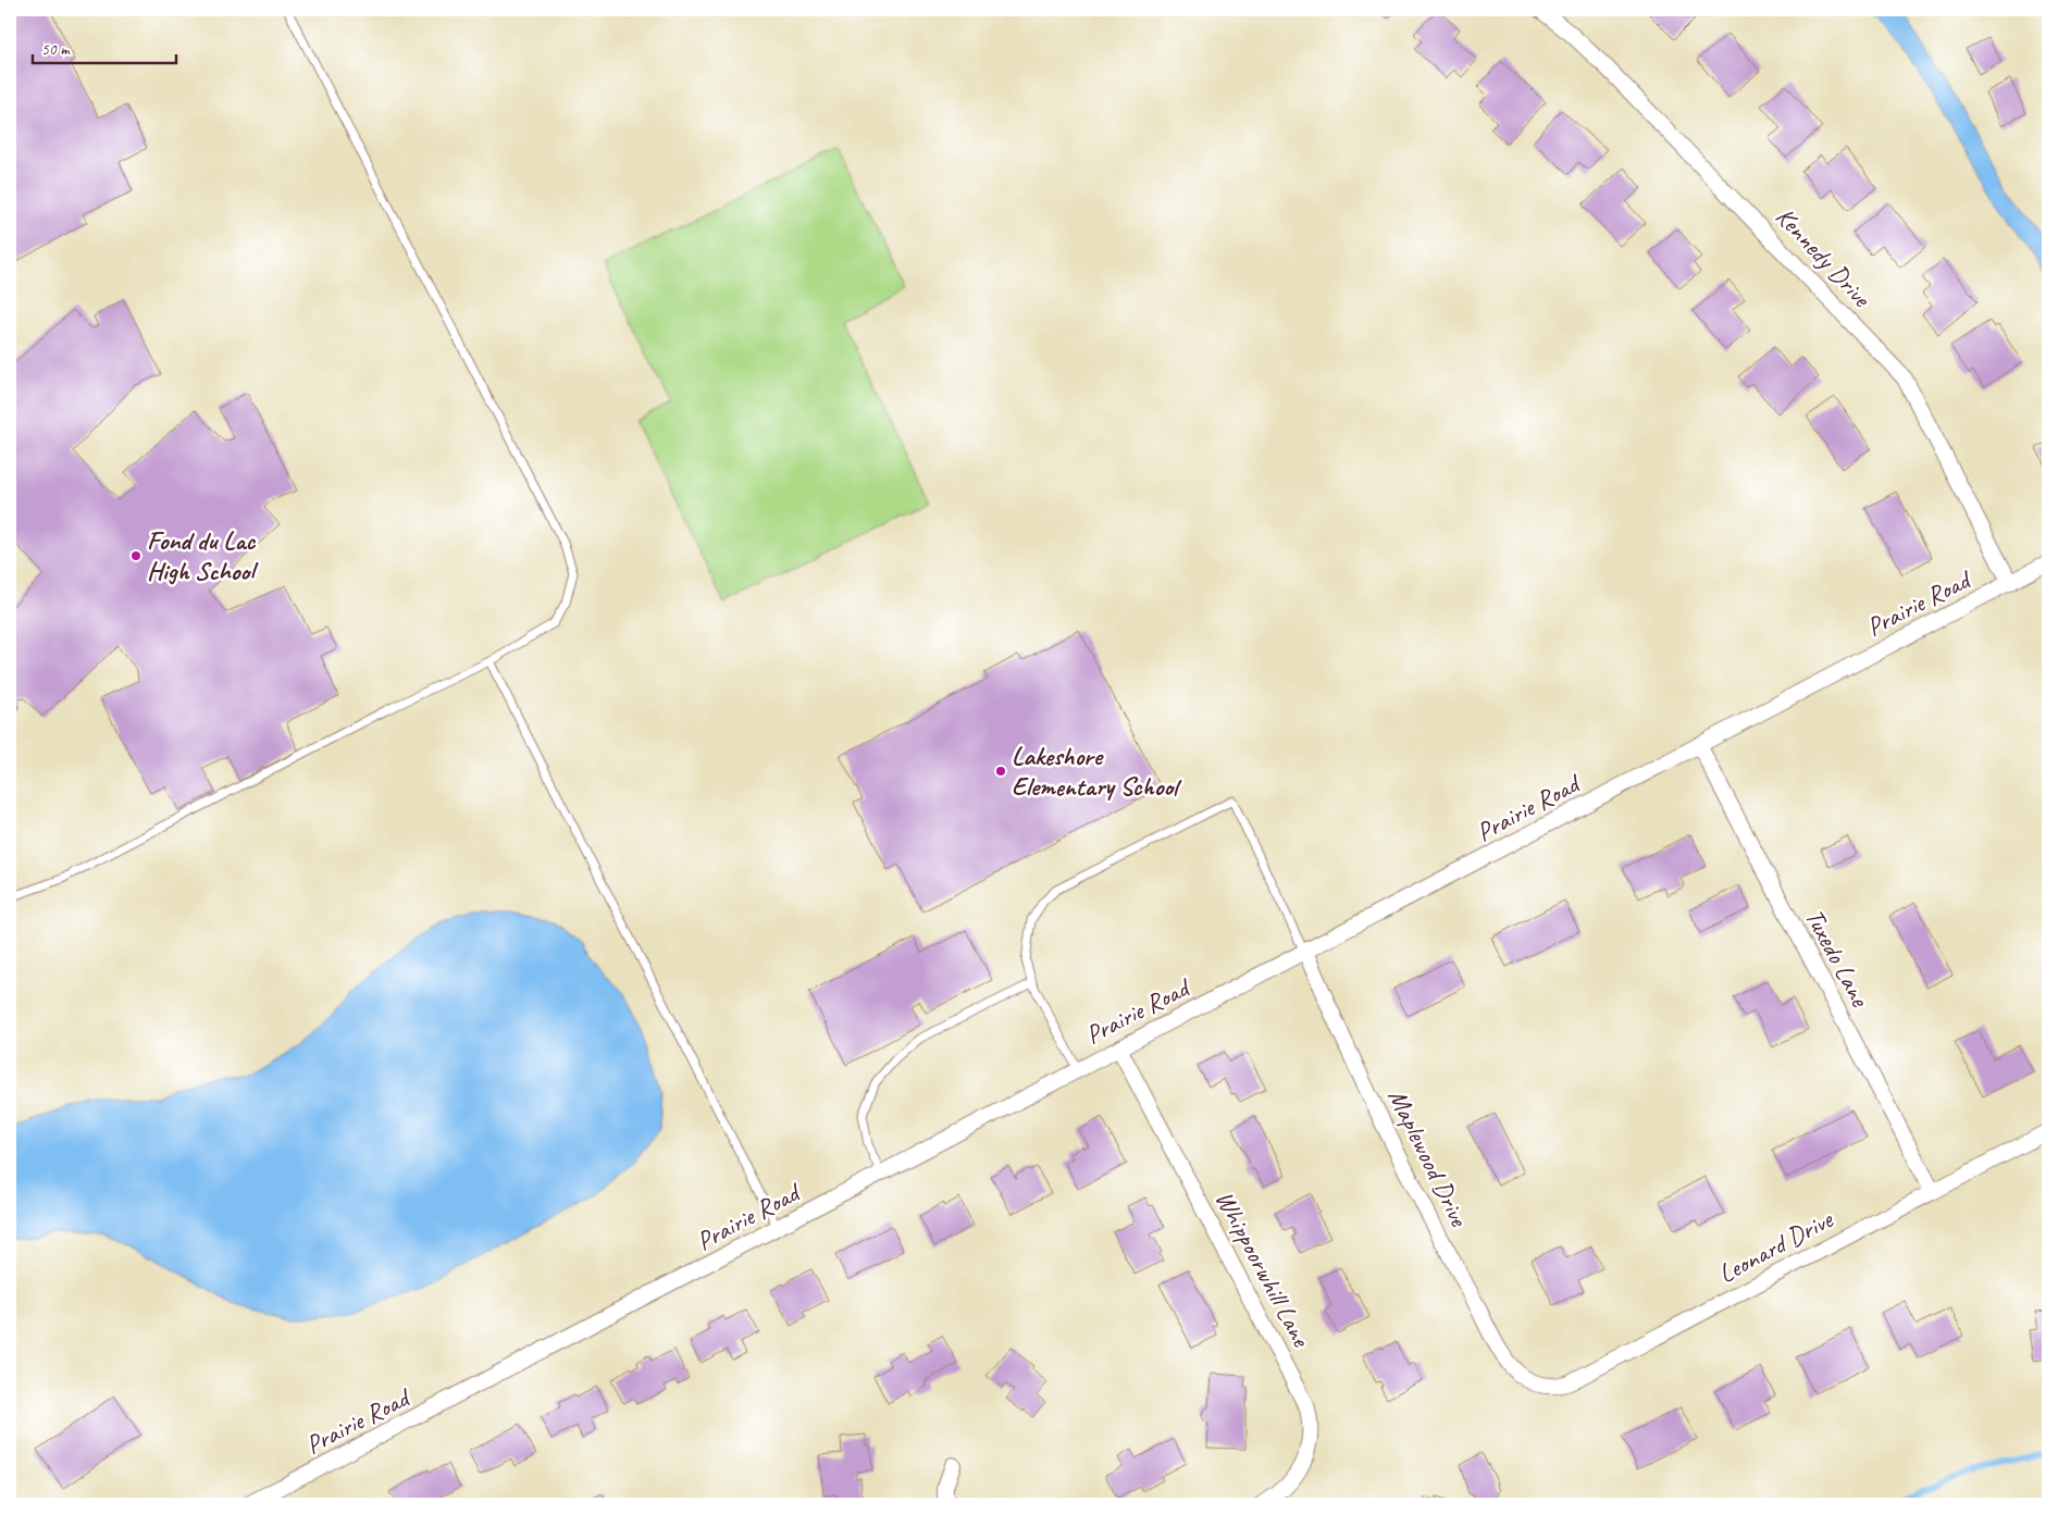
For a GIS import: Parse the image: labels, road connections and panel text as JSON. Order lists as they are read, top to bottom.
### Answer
{
  "streets": {
    "street": [
      "Kennedy Drive",
      "Prairie Road",
      "Tuxedo Lane",
      "Maplewood Drive",
      "Leonard Drive",
      "Whippoorwhill Lane"
    ]
  },
  "crossings": [
    ["Kennedy Drive", "Prairie Road"],
    ["Prairie Road", "Tuxedo Lane"],
    ["Prairie Road", "Maplewood Drive"],
    ["Prairie Road", "Whippoorwhill Lane"],
    ["Tuxedo Lane", "Leonard Drive"],
    ["Maplewood Drive", "Leonard Drive"]
  ],
  "places": ["Fond du Lac High School", "Lakeshore Elementary School"],
  "scale_bar": "50 m"
}
